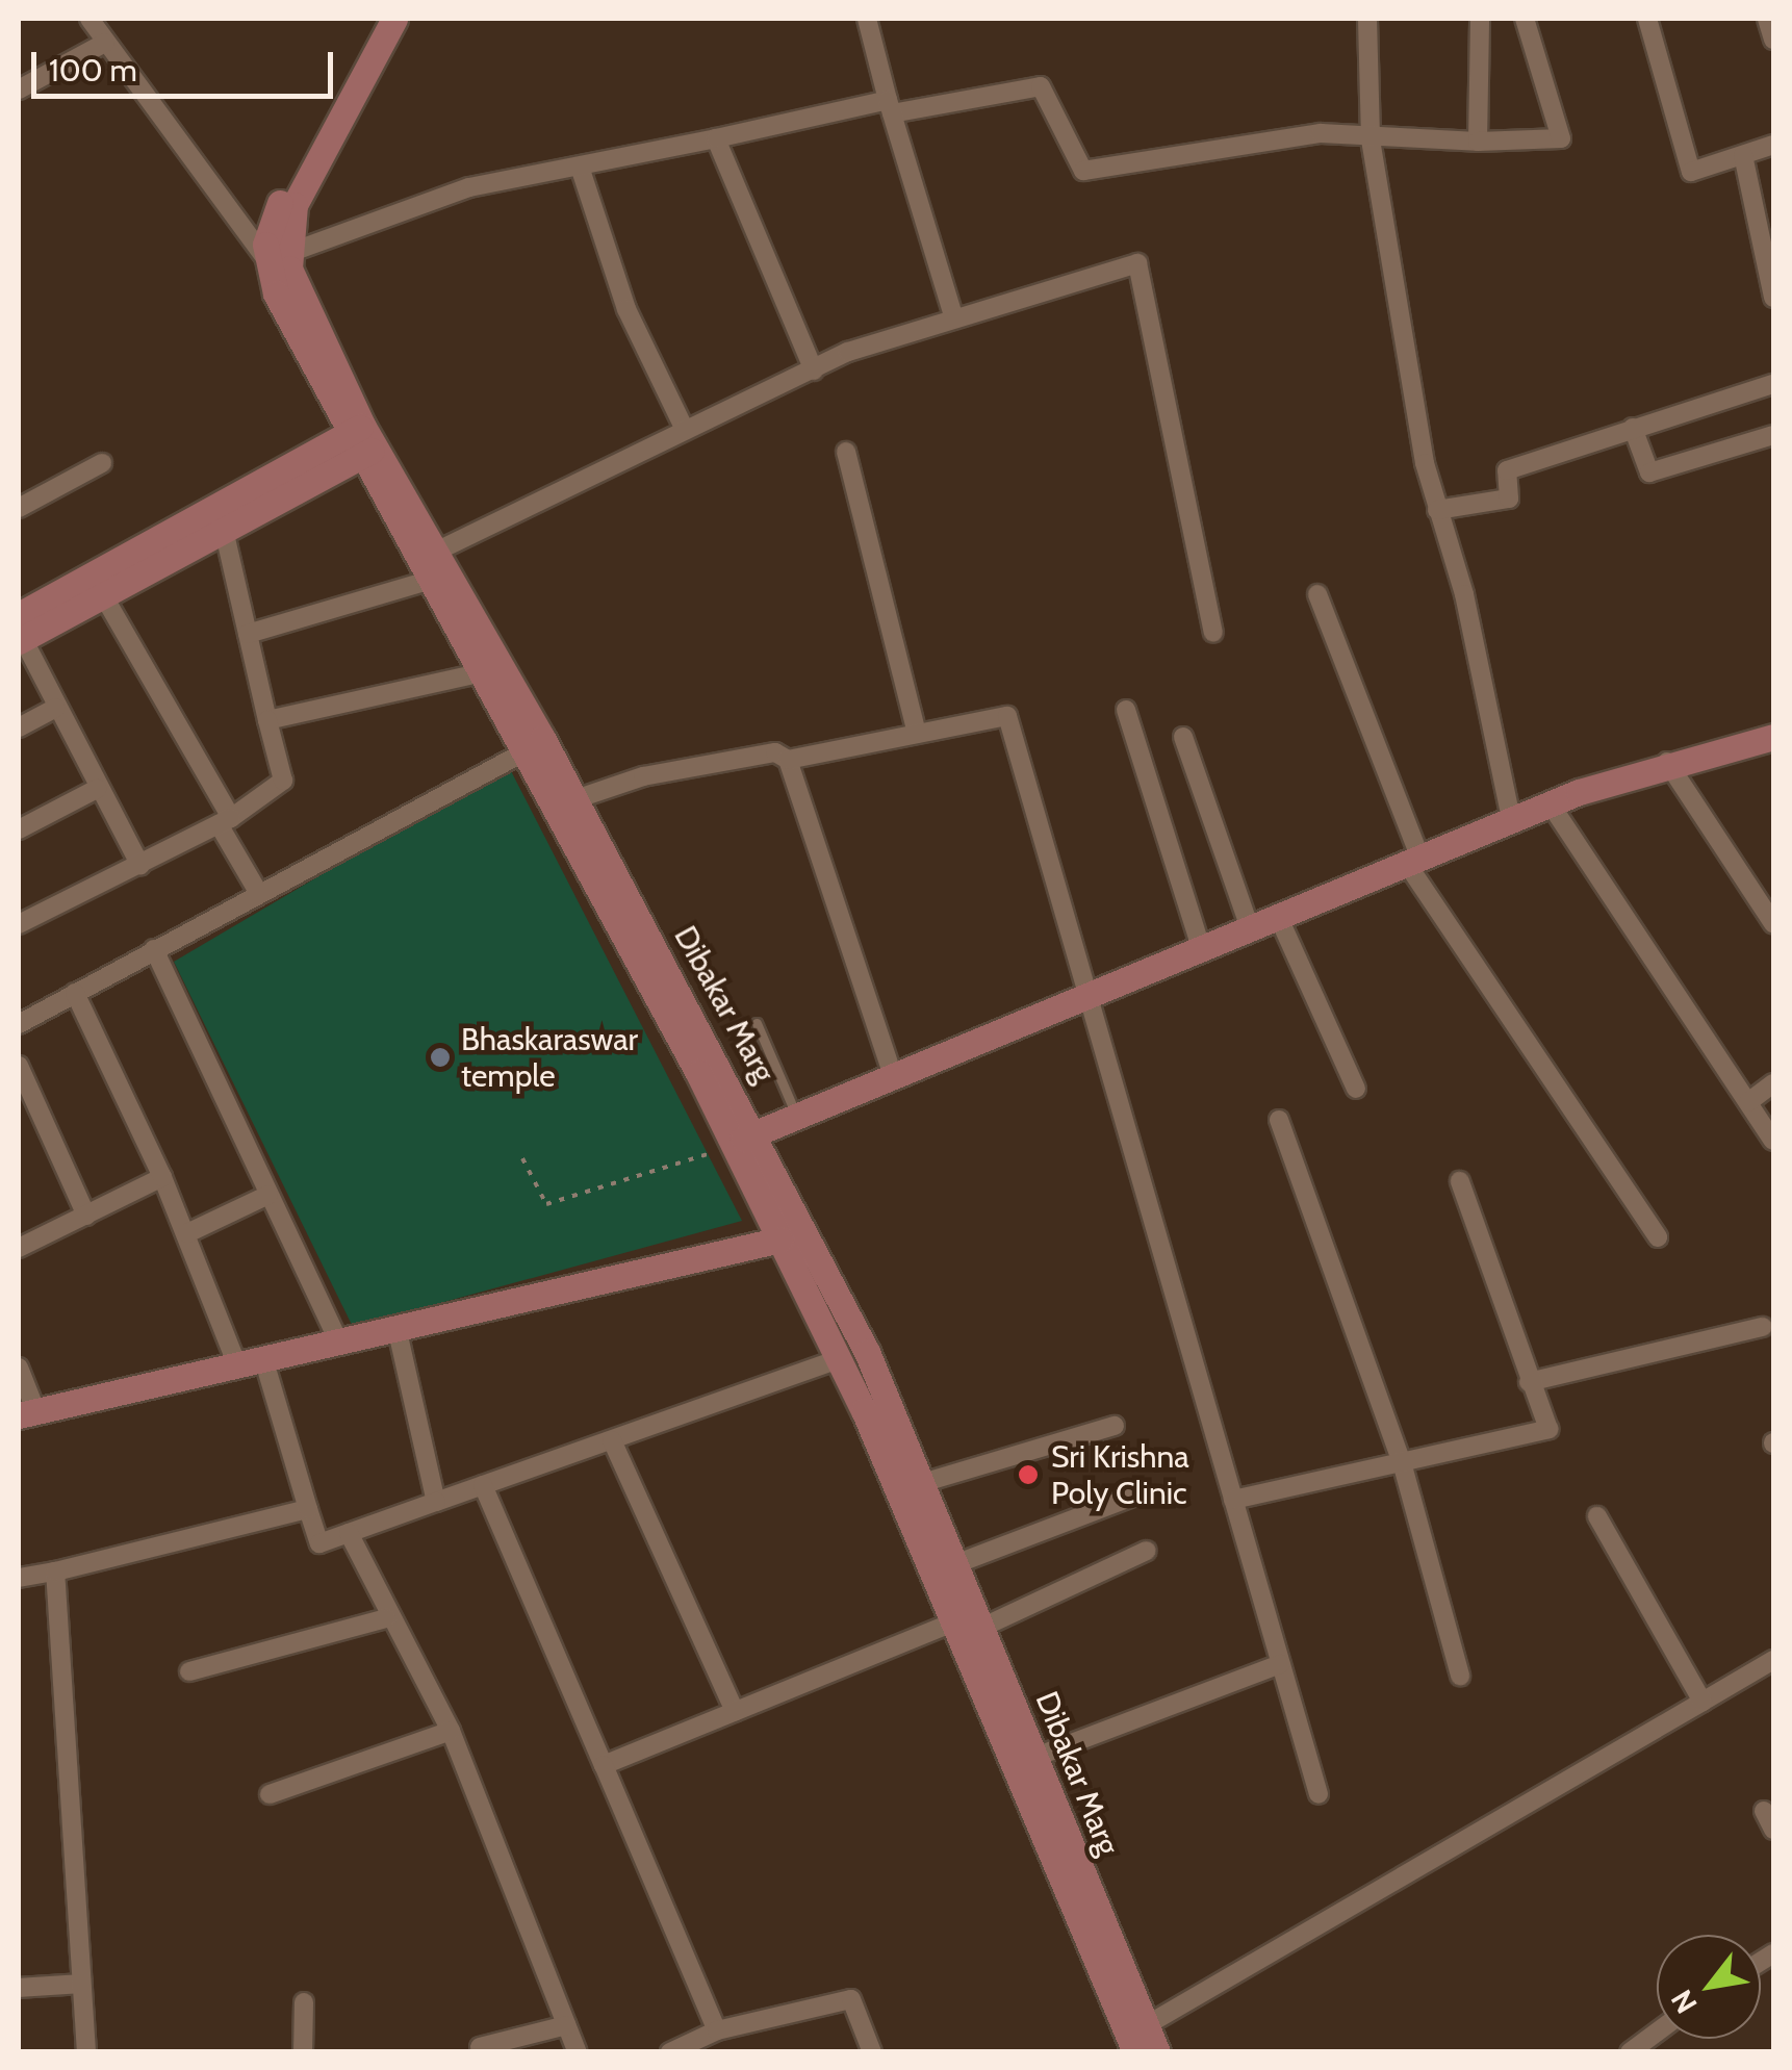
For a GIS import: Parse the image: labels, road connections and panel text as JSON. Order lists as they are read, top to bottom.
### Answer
{
  "streets": {
    "main road": ["Dibakar Marg"]
  },
  "places": ["Bhaskaraswar temple", "Sri Krishna Poly Clinic"],
  "scale_bar": "100 m",
  "north": "bottom left"
}
